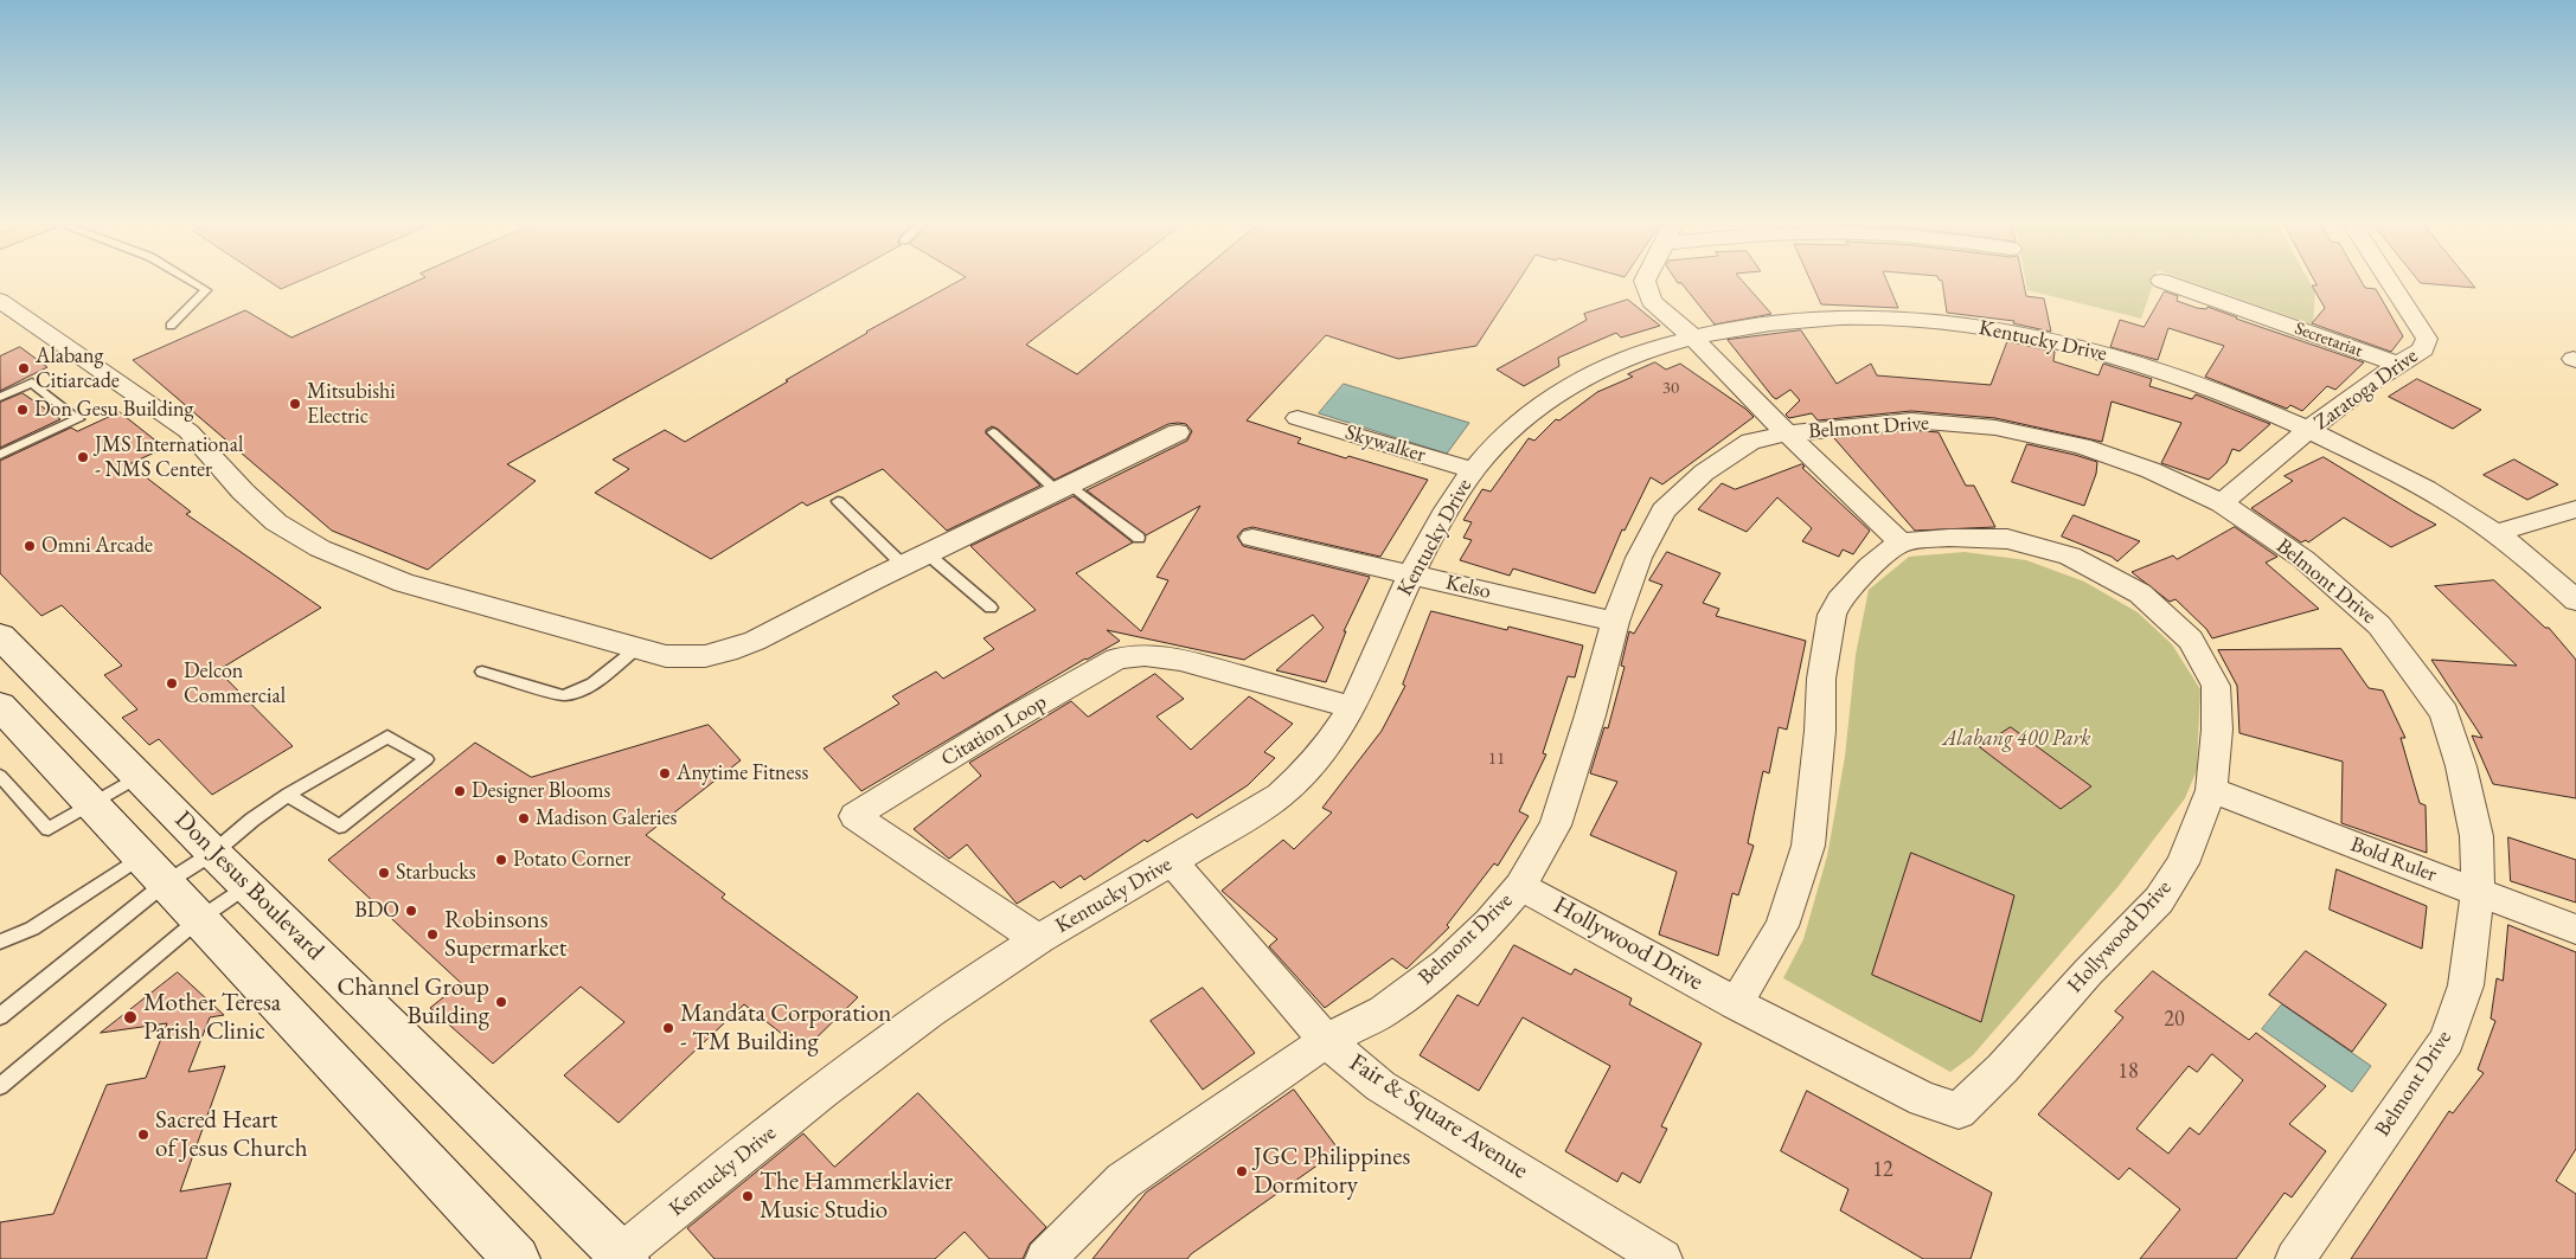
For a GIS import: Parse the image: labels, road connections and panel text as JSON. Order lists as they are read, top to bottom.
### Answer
{
  "streets": {
    "street": [
      "Secretariat",
      "Kentucky Drive",
      "Zaratoga Drive",
      "Belmont Drive",
      "Skywalker",
      "Kelso",
      "Citation Loop",
      "Bold Ruler",
      "Don Jesus Boulevard",
      "Hollywood Drive",
      "Fair & Square Avenue"
    ]
  },
  "crossings": [
    ["Secretariat", "Zaratoga Drive"],
    ["Kentucky Drive", "Zaratoga Drive"],
    ["Kentucky Drive", "Skywalker"],
    ["Kentucky Drive", "Kelso"],
    ["Kentucky Drive", "Citation Loop"],
    ["Kentucky Drive", "Don Jesus Boulevard"],
    ["Kentucky Drive", "Fair & Square Avenue"],
    ["Zaratoga Drive", "Belmont Drive"],
    ["Belmont Drive", "Kelso"],
    ["Belmont Drive", "Bold Ruler"],
    ["Belmont Drive", "Hollywood Drive"],
    ["Belmont Drive", "Fair & Square Avenue"],
    ["Bold Ruler", "Hollywood Drive"]
  ],
  "parks": ["Alabang 400 Park"],
  "places": [
    "Alabang Citiarcade",
    "Mitsubishi Electric",
    "Don Gesu Building",
    "JMS International - NMS Center",
    "Omni Arcade",
    "Delcon Commercial",
    "Anytime Fitness",
    "Designer Blooms",
    "Madison Galeries",
    "Potato Corner",
    "Starbucks",
    "BDO",
    "Robinsons Supermarket",
    "Channel Group Building",
    "Mother Teresa Parish Clinic",
    "Mandata Corporation - TM Building",
    "Sacred Heart of Jesus Church",
    "JGC Philippines Dormitory",
    "The Hammerklavier Music Studio"
  ],
  "house_numbers": [
    "30",
    "11",
    "20",
    "18",
    "12"
  ]
}
